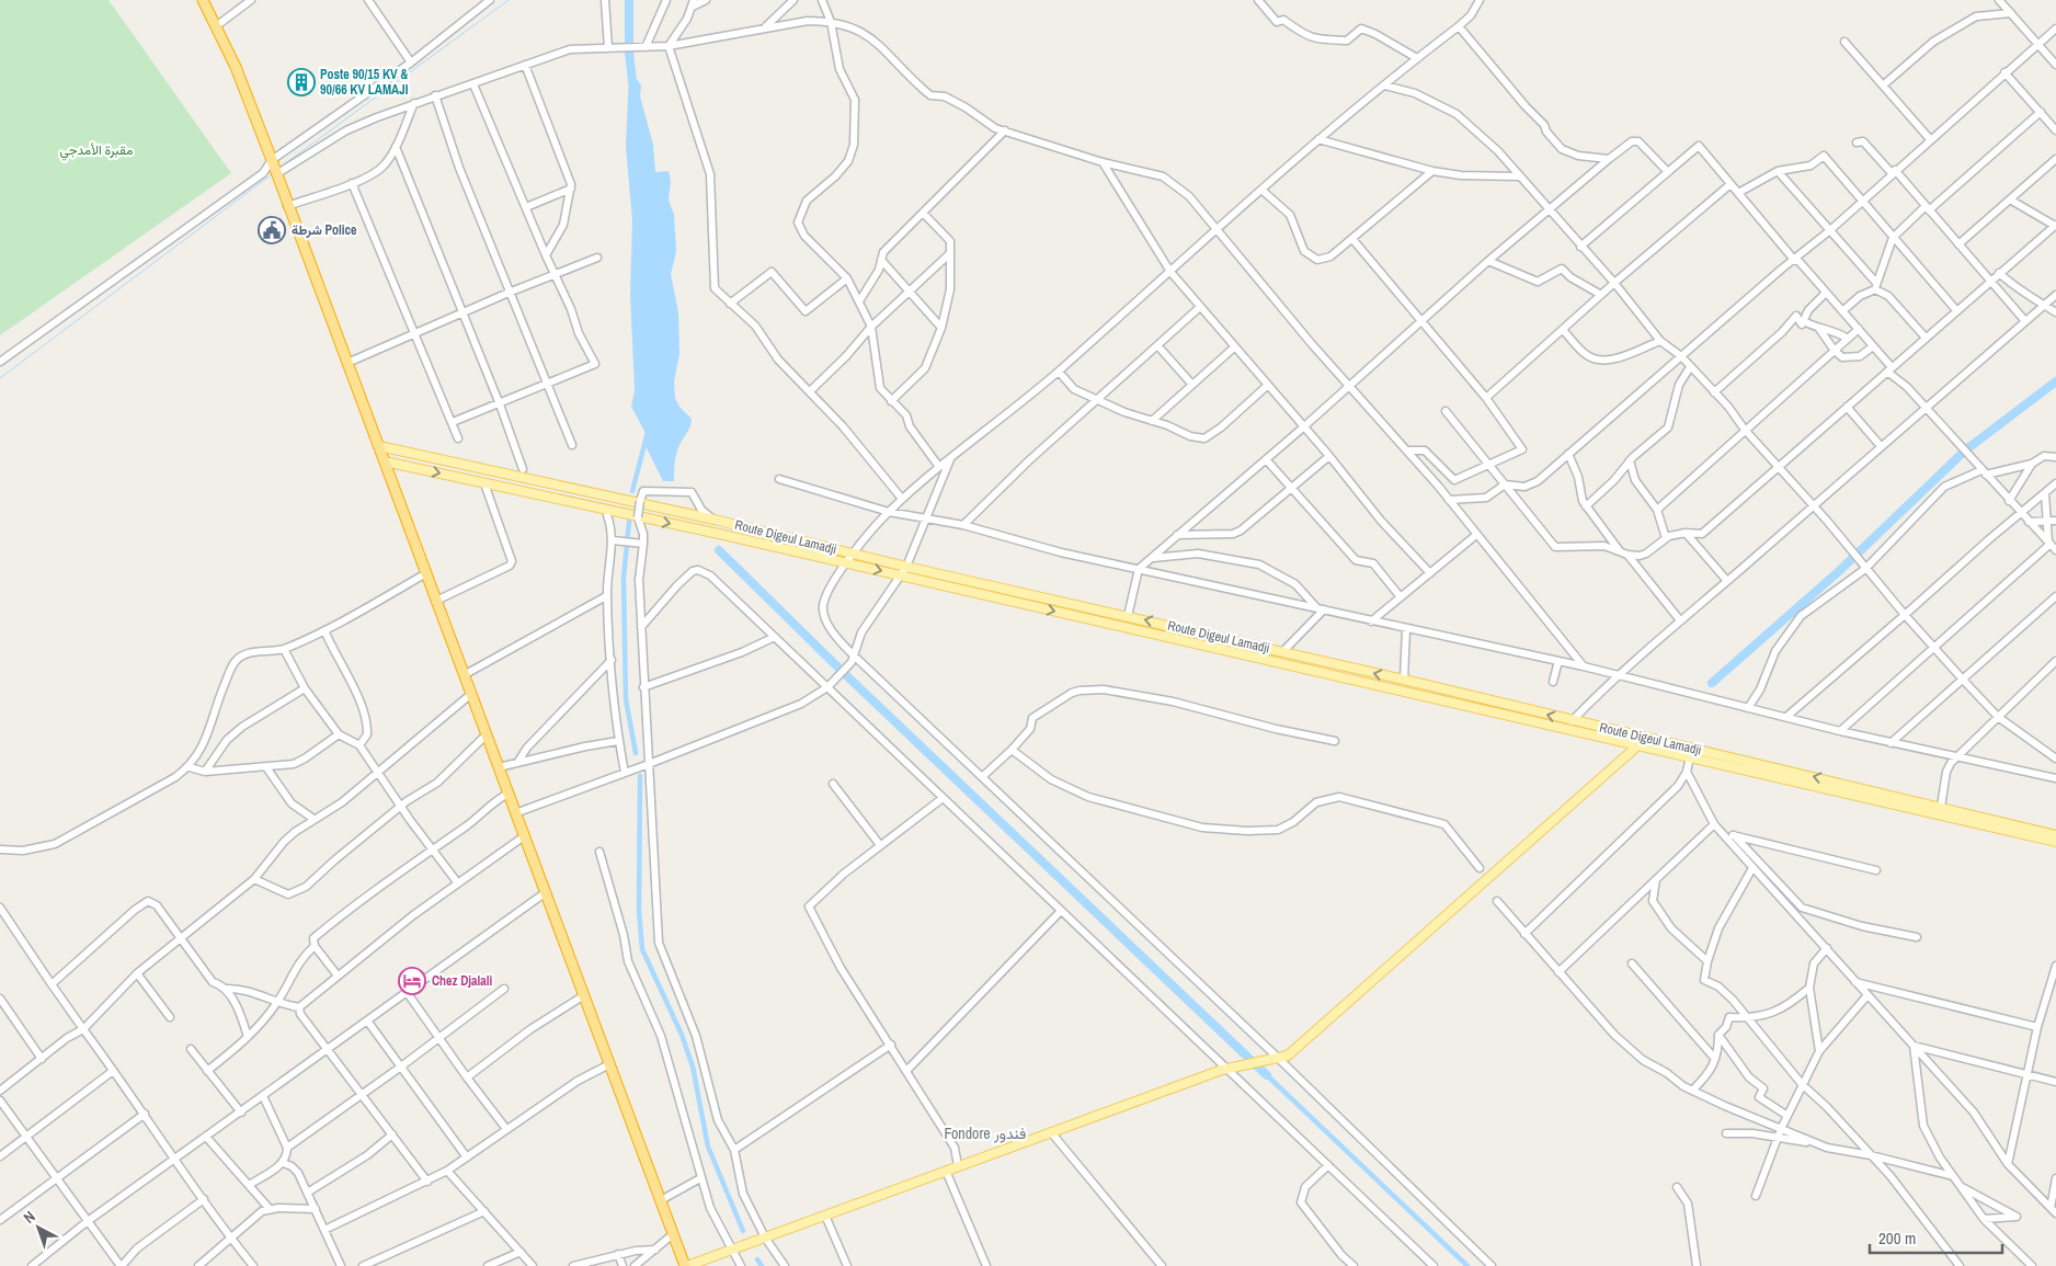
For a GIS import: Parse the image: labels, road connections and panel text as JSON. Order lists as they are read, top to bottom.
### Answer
{
  "streets": {
    "main road": ["Route Digeul Lamadji"]
  },
  "districts": ["Fondore فندور"],
  "parks": ["مقبرة الأمدجي"],
  "places": {
    "building": ["Poste 90/15 KV & 90/66 KV LAMAJI"],
    "public building": ["شرطة Police"],
    "hotel": ["Chez Djalali"]
  },
  "scale_bar": "200 m",
  "north": "top left"
}
